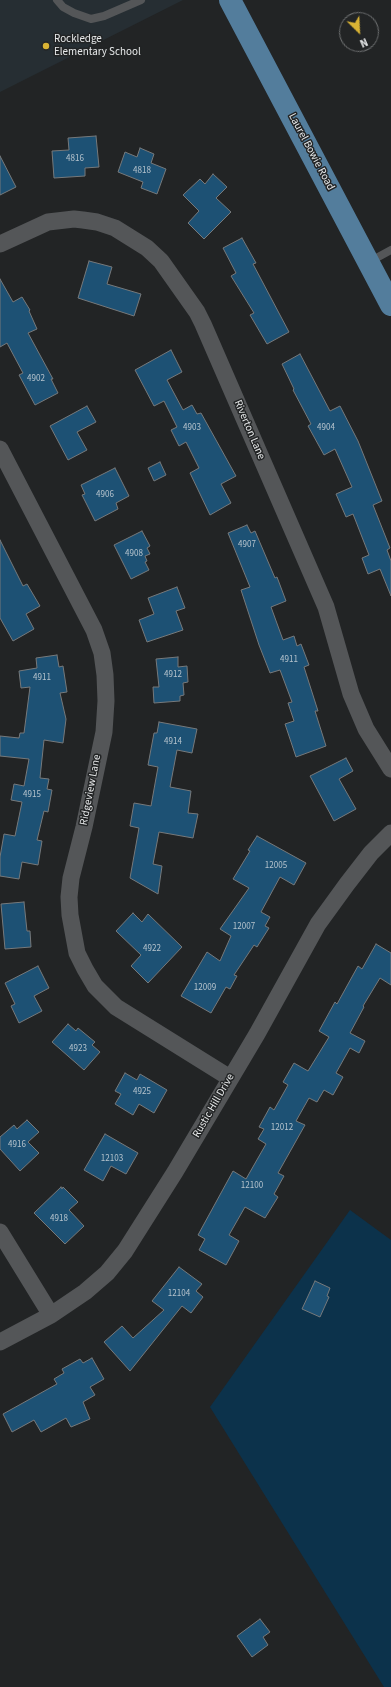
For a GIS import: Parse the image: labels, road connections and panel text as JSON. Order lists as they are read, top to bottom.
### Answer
{
  "streets": {
    "main road": ["Laurel Bowie Road"],
    "street": ["Riverton Lane", "Ridgeview Lane", "Rustic Hill Drive"]
  },
  "crossings": [
    ["Ridgeview Lane", "Rustic Hill Drive"]
  ],
  "places": ["Rockledge Elementary School"],
  "house_numbers": [
    "4816",
    "4818",
    "4902",
    "4903",
    "4904",
    "4906",
    "4907",
    "4908",
    "4911",
    "4912",
    "4911",
    "4914",
    "4915",
    "12005",
    "12007",
    "4922",
    "12009",
    "4923",
    "4925",
    "12012",
    "4916",
    "12103",
    "12100",
    "4918",
    "12104"
  ],
  "north": "bottom right"
}
